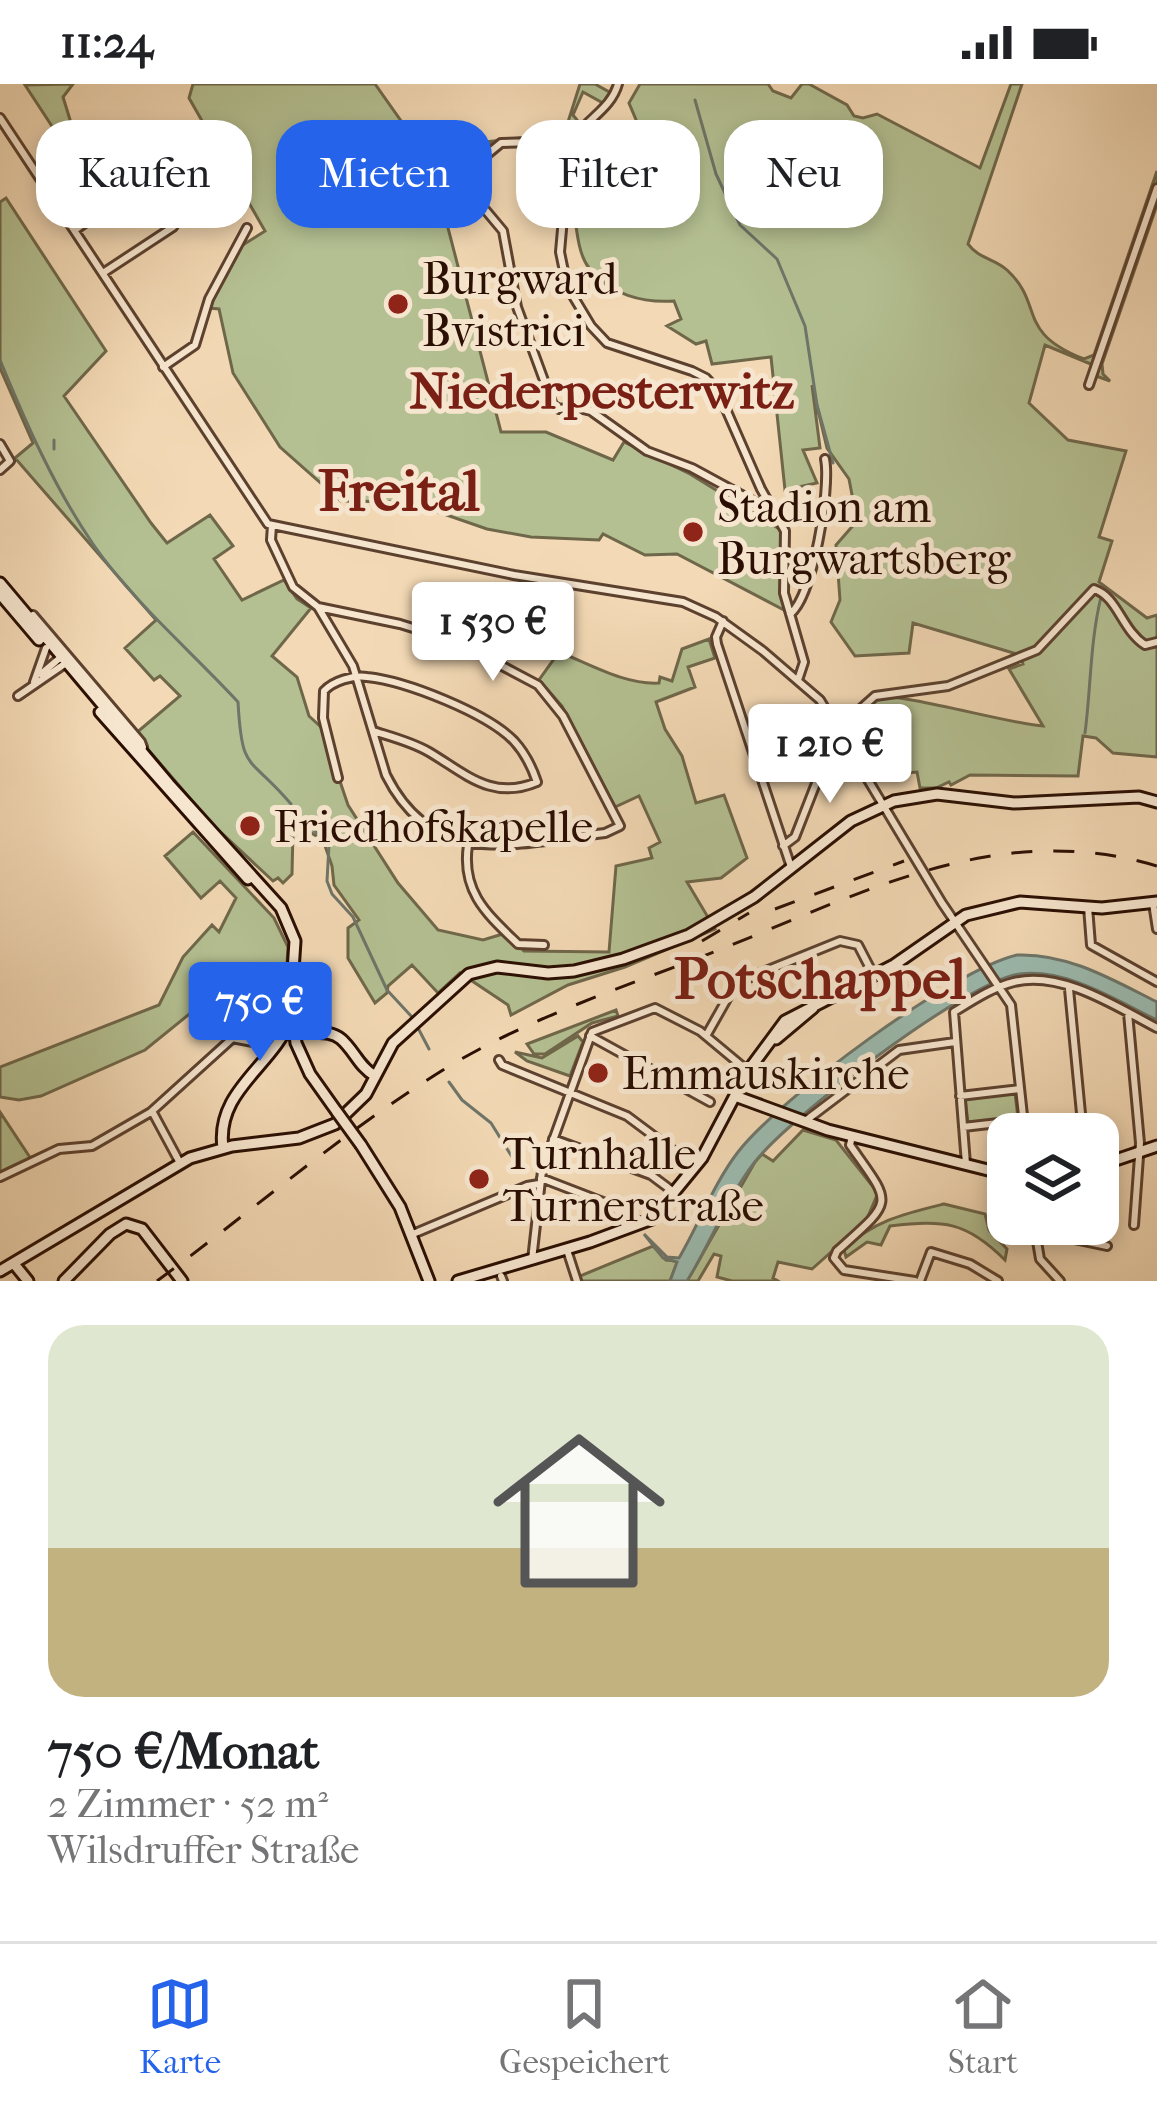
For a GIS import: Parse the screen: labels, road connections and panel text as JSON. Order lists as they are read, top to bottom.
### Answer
{
  "districts": ["Niederpesterwitz", "Freital", "Potschappel"],
  "places": [
    "Burgward Bvistrici",
    "Stadion am Burgwartsberg",
    "Friedhofskapelle",
    "Emmauskirche",
    "Turnhalle Turnerstraße"
  ],
  "page": {
    "status": "11:24",
    "chip": [
      "Kaufen",
      "Mieten",
      "Filter",
      "Neu"
    ],
    "price": ["1 530 €", "1 210 €", "750 €"],
    "list": [
      {
        "name": "750 €/Monat",
        "note": "2 Zimmer · 52 m² · Wilsdruffer Straße"
      }
    ],
    "tabs": ["Karte", "Gespeichert", "Start"]
  }
}
